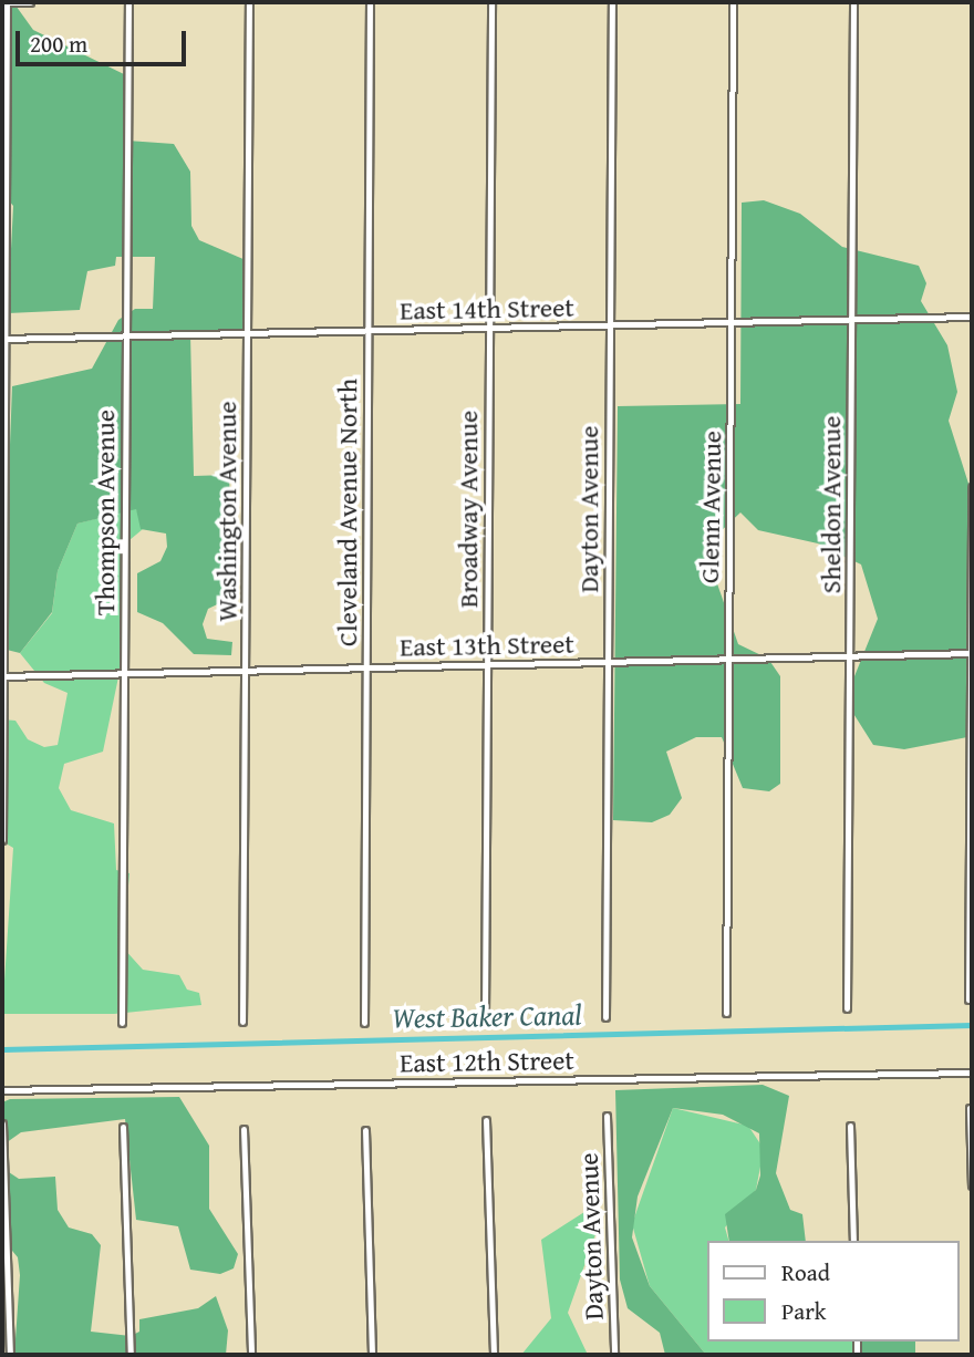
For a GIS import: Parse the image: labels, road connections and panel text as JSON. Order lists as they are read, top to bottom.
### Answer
{
  "streets": {
    "street": [
      "East 14th Street",
      "Sheldon Avenue",
      "Glenn Avenue",
      "Broadway Avenue",
      "Dayton Avenue",
      "Washington Avenue",
      "Thompson Avenue",
      "Cleveland Avenue North",
      "East 13th Street",
      "East 12th Street"
    ]
  },
  "crossings": [
    ["East 14th Street", "Sheldon Avenue"],
    ["East 14th Street", "Glenn Avenue"],
    ["East 14th Street", "Broadway Avenue"],
    ["East 14th Street", "Dayton Avenue"],
    ["East 14th Street", "Washington Avenue"],
    ["East 14th Street", "Thompson Avenue"],
    ["East 14th Street", "Cleveland Avenue North"],
    ["Sheldon Avenue", "East 13th Street"],
    ["Glenn Avenue", "East 13th Street"],
    ["Broadway Avenue", "East 13th Street"],
    ["Dayton Avenue", "East 13th Street"],
    ["Washington Avenue", "East 13th Street"],
    ["Thompson Avenue", "East 13th Street"],
    ["Cleveland Avenue North", "East 13th Street"]
  ],
  "water": ["West Baker Canal"],
  "legend": ["Road", "Park"],
  "scale_bar": "200 m"
}
